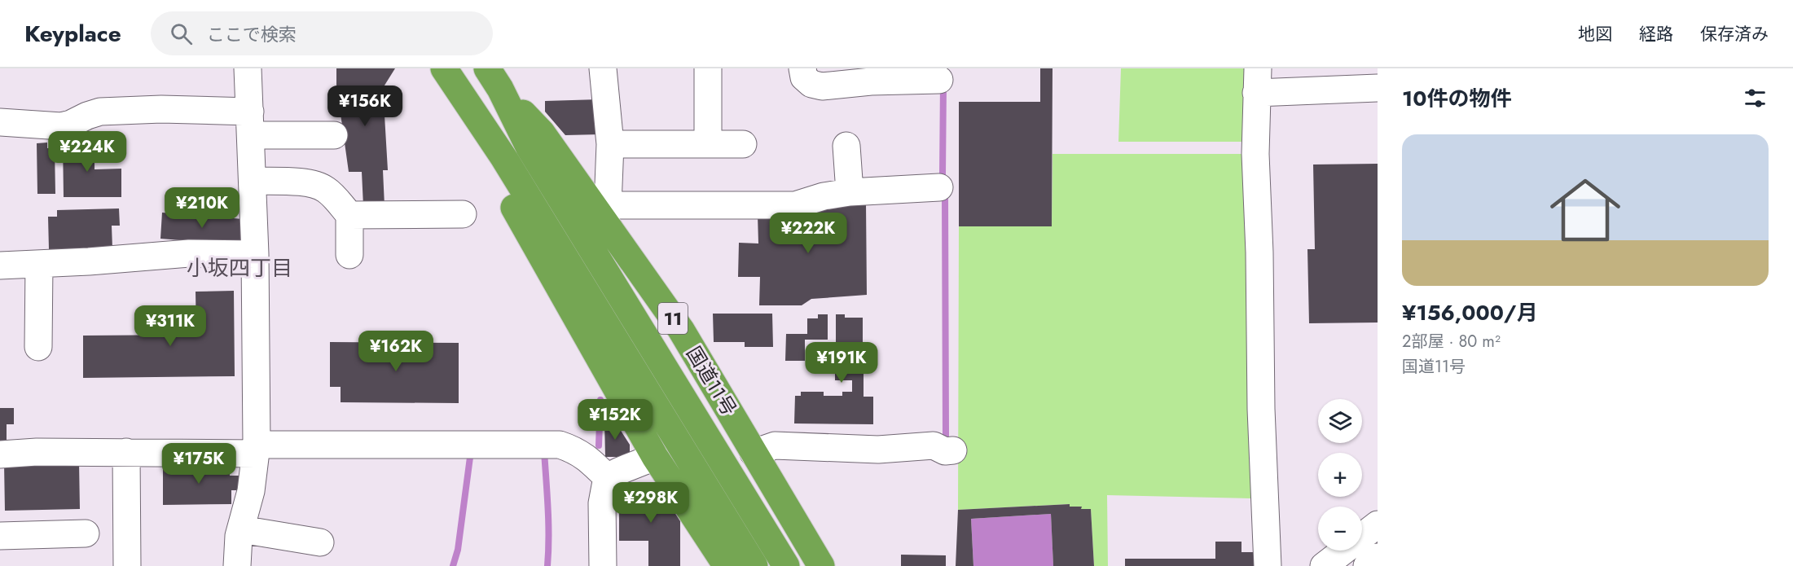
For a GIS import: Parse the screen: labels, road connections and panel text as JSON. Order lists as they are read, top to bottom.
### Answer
{
  "streets": {
    "highway": ["11", "国道11号"]
  },
  "districts": ["小坂四丁目"],
  "page": {
    "header": "Keyplace",
    "search": "ここで検索",
    "nav": ["地図", "経路", "保存済み"],
    "heading": "10件の物件",
    "price": [
      "¥156K",
      "¥224K",
      "¥210K",
      "¥222K",
      "¥311K",
      "¥162K",
      "¥191K",
      "¥152K",
      "¥175K",
      "¥298K"
    ],
    "list": [
      {
        "name": "¥156,000/月",
        "note": "2部屋 · 80 m² · 国道11号"
      }
    ],
    "map_buttons": ["+", "−"]
  }
}
